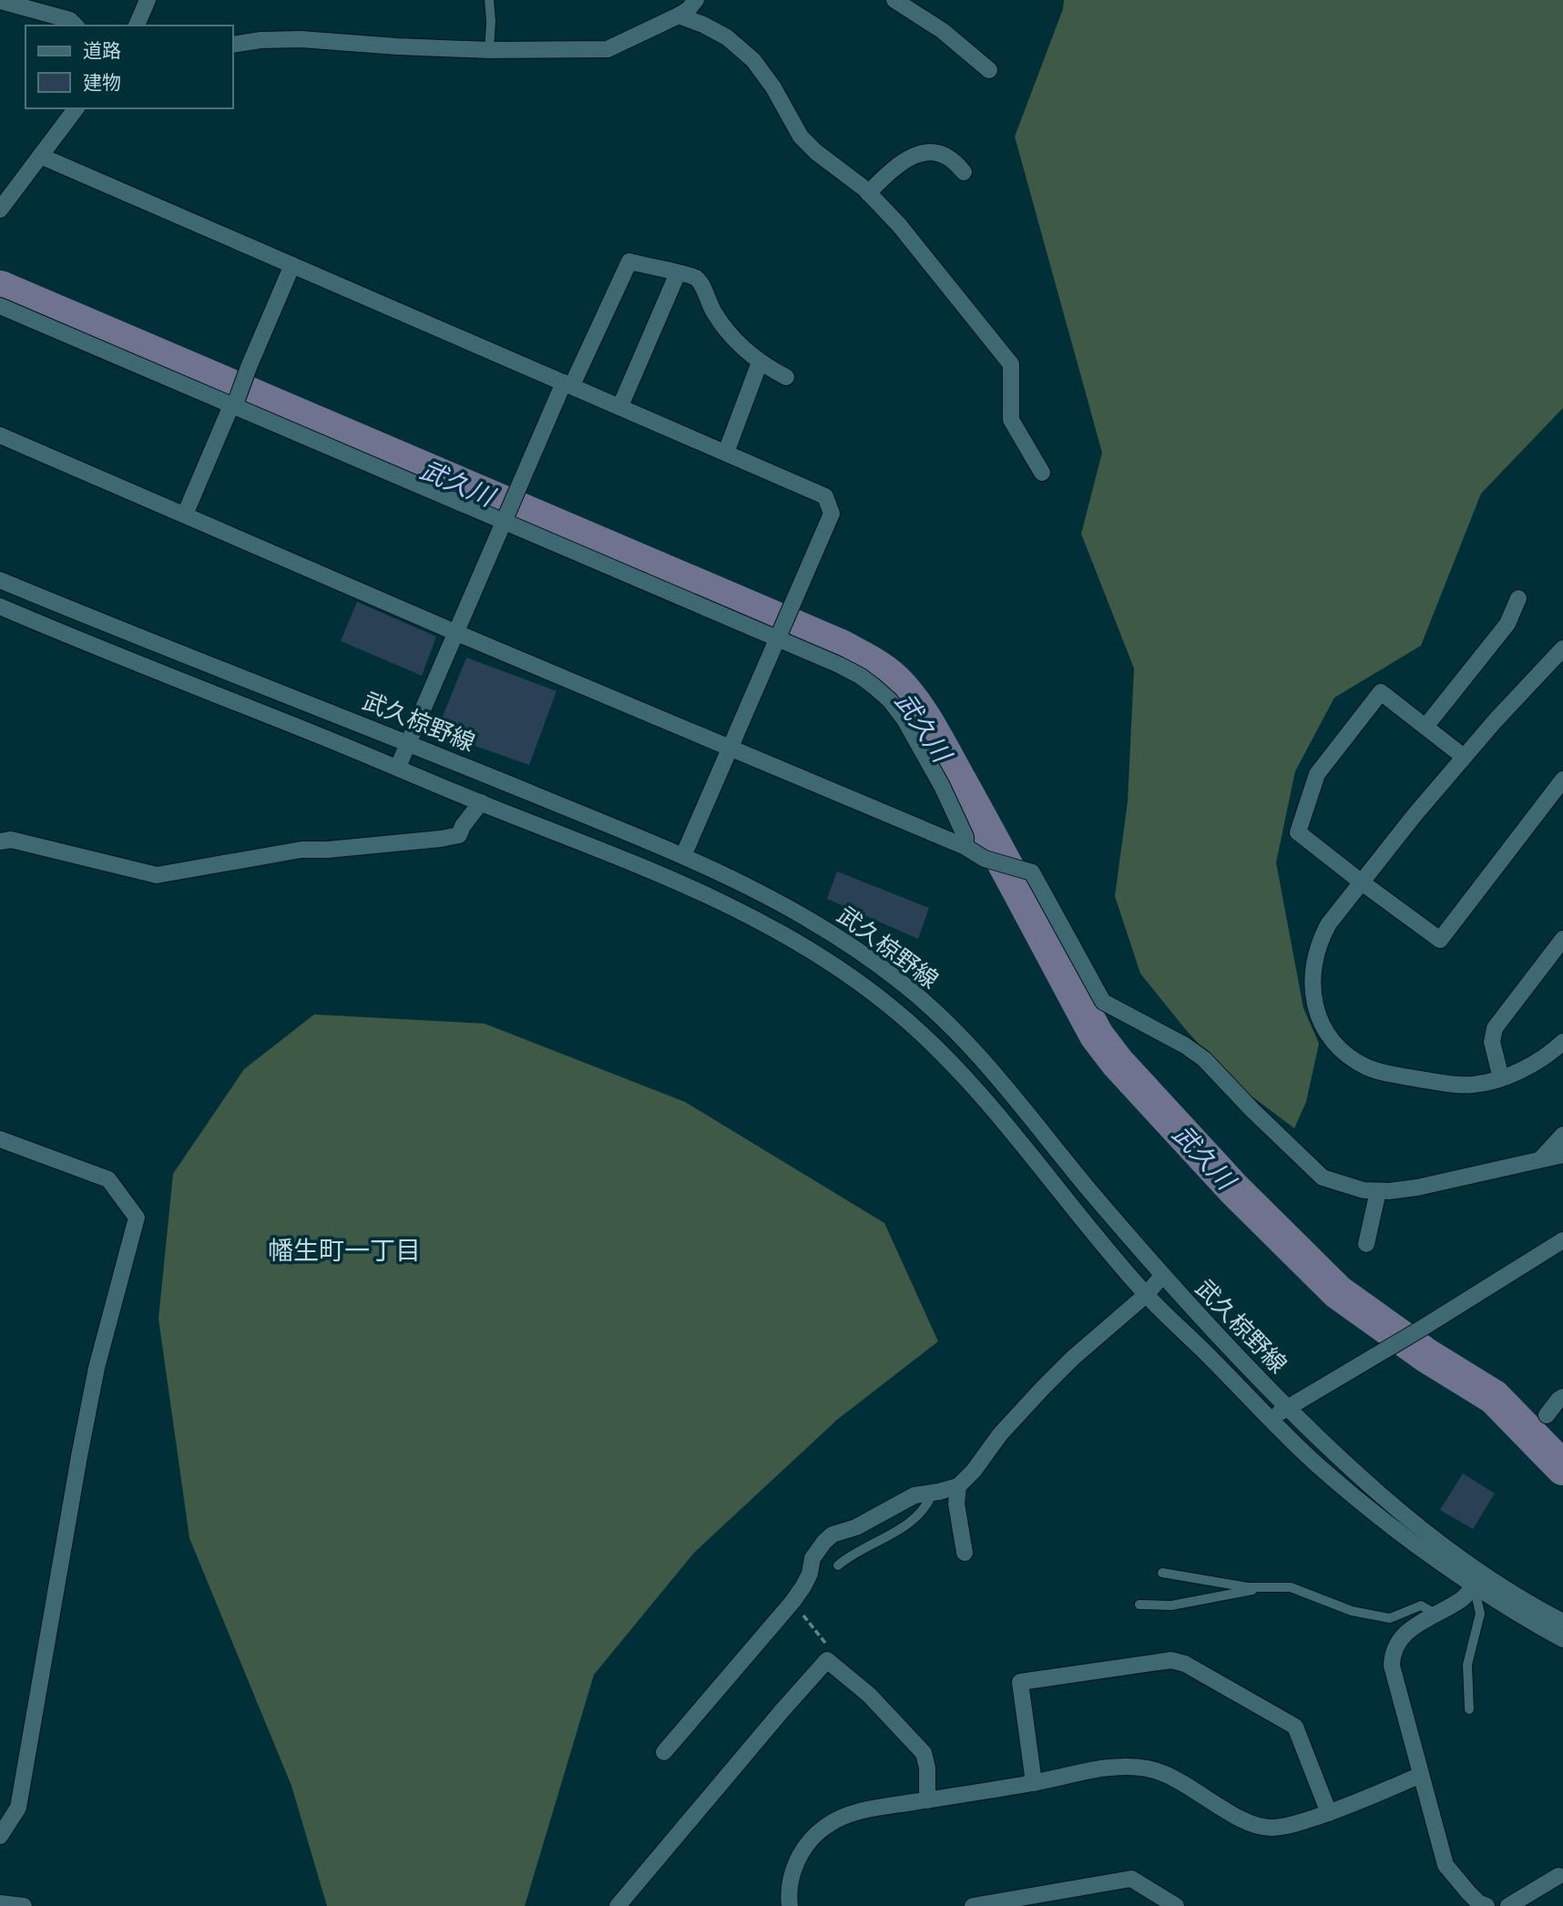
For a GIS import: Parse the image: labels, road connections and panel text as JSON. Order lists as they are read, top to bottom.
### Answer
{
  "streets": {
    "street": ["武久椋野線"]
  },
  "districts": ["幡生町一丁目"],
  "water": ["武久川"],
  "legend": ["道路", "建物"]
}
